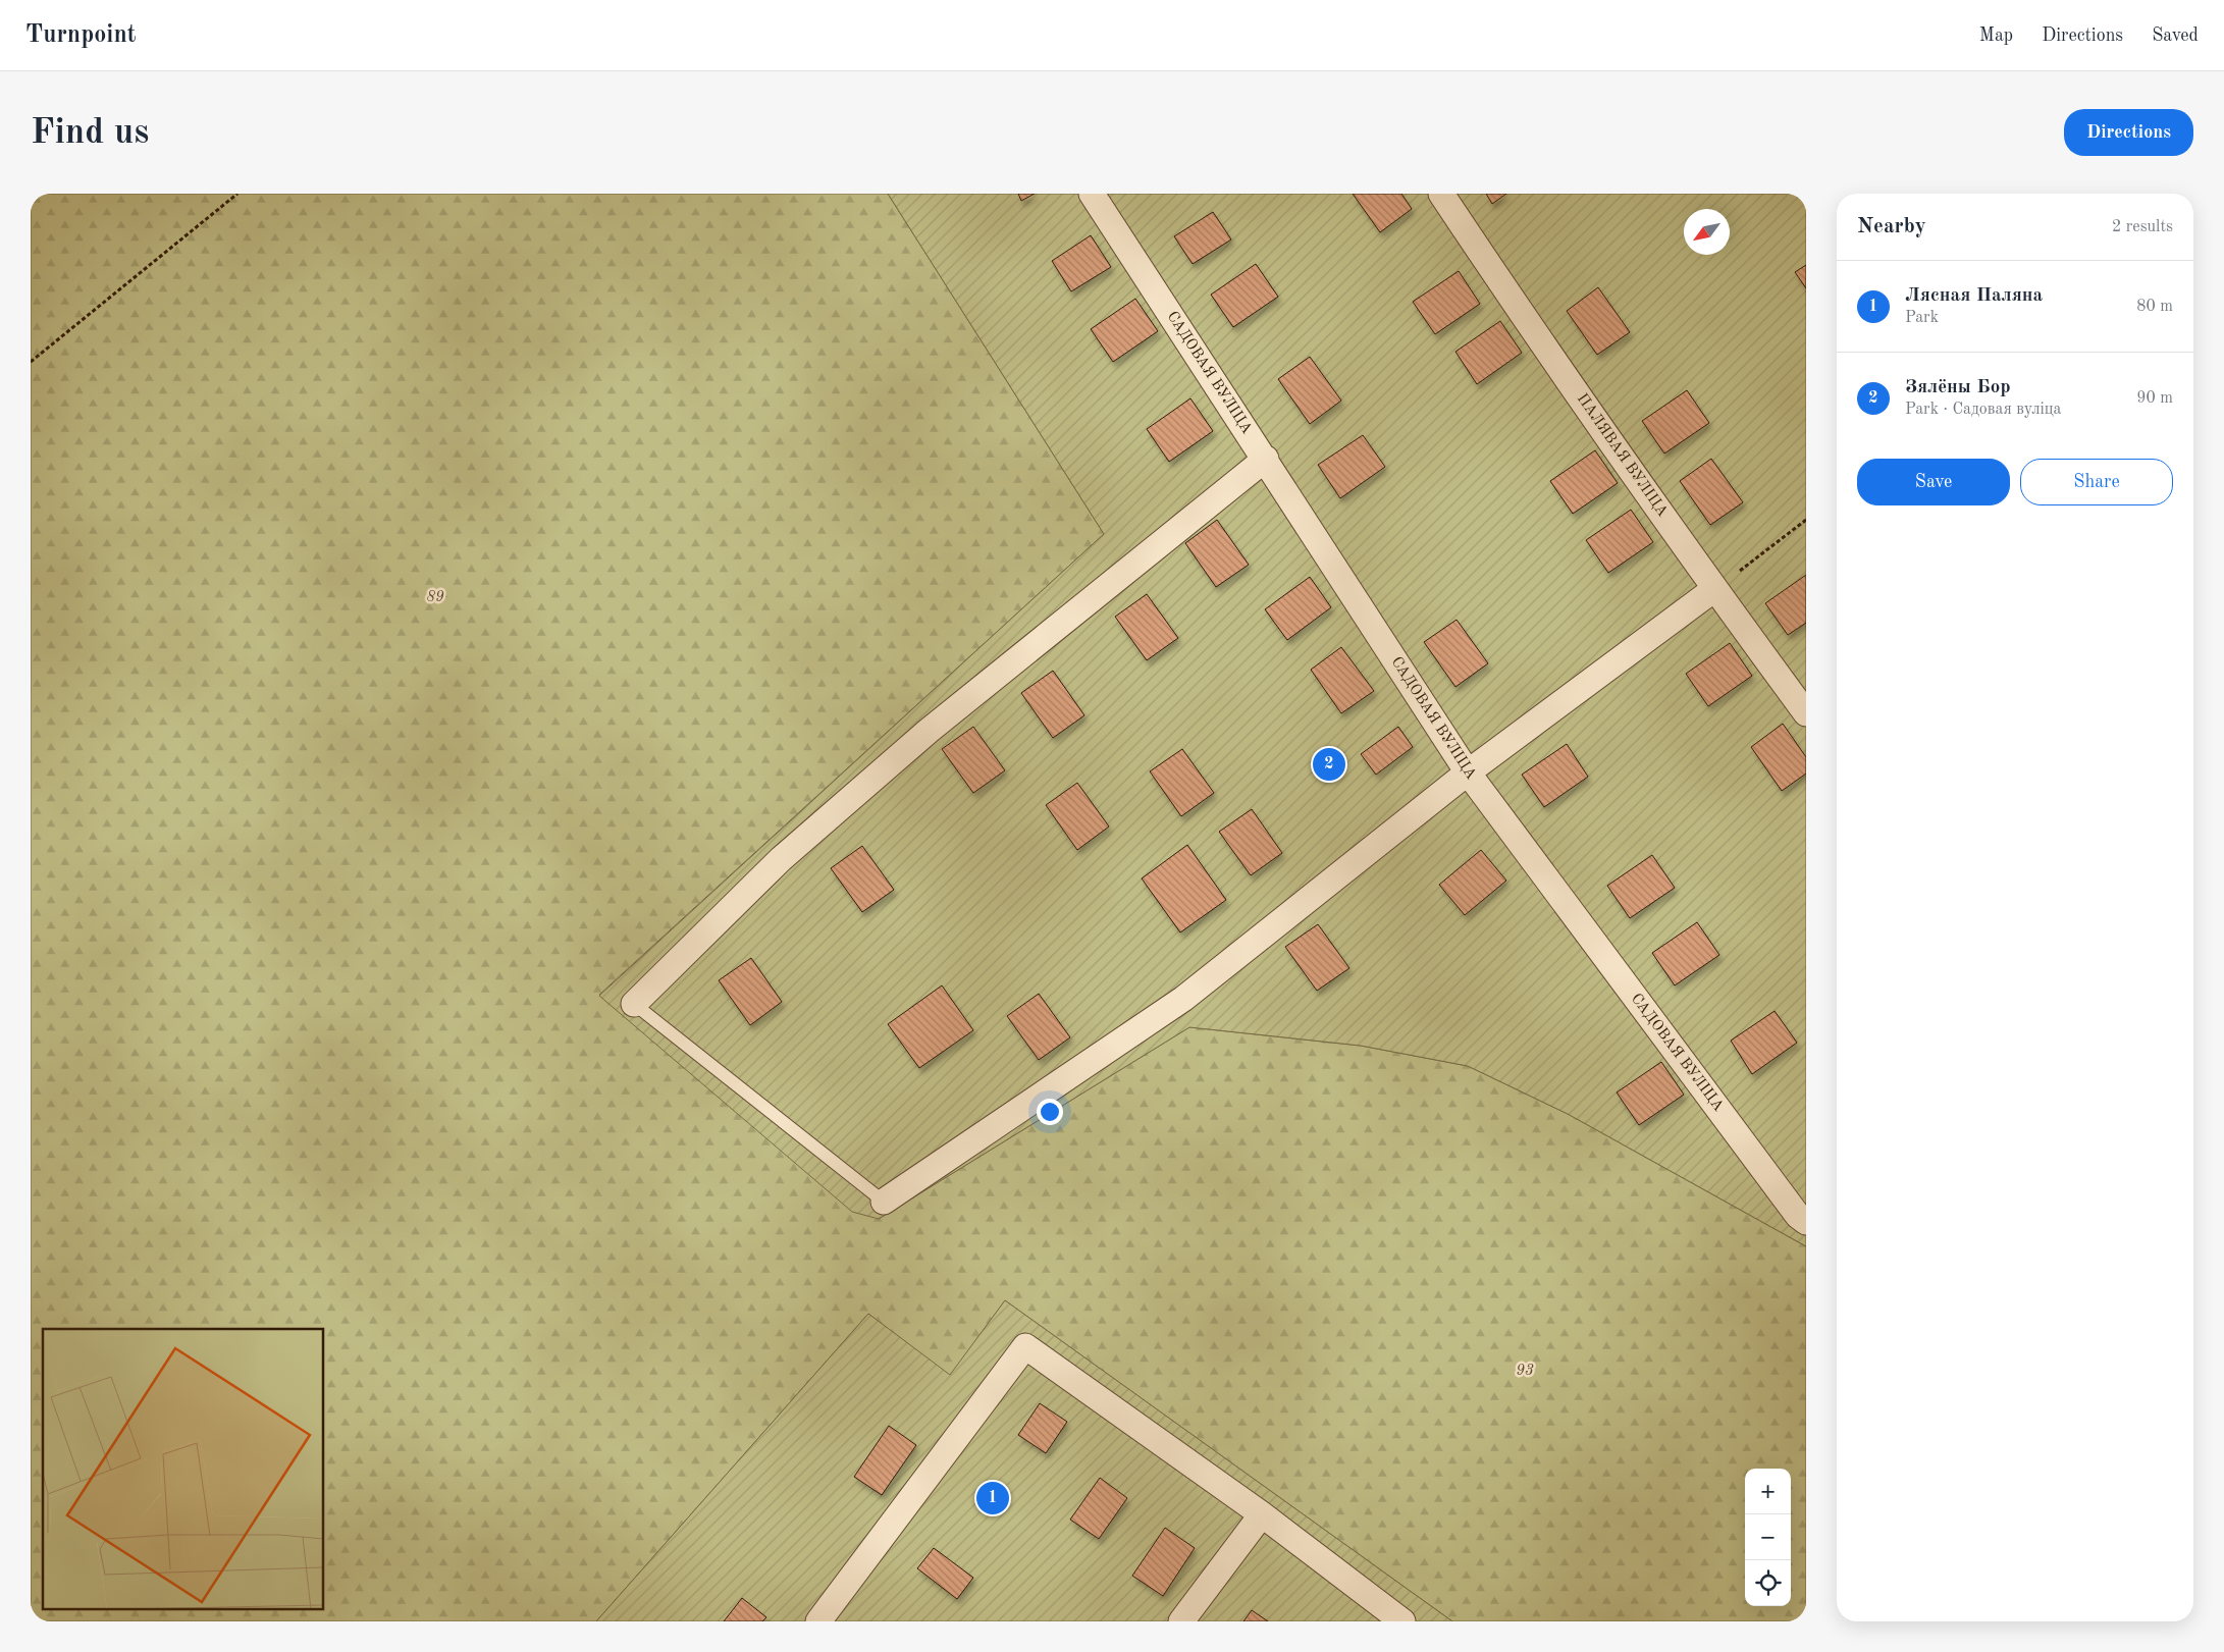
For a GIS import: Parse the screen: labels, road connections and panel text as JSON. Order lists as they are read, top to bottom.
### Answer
{
  "streets": {
    "street": ["САДОВАЯ ВУЛІЦА", "ПАЛЯВАЯ ВУЛІЦА"]
  },
  "parks": ["89", "93"],
  "north": "bottom left",
  "page": {
    "header": "Turnpoint",
    "nav": ["Map", "Directions", "Saved"],
    "buttons": [
      "Directions",
      ["Save", "Share"]
    ],
    "title": "Find us",
    "heading": ["Nearby", "2 results"],
    "list": [
      {
        "mark": "1",
        "name": "Лясная Паляна",
        "note": "Park",
        "value": "80 m"
      },
      {
        "mark": "2",
        "name": "Зялёны Бор",
        "note": "Park · Садовая вуліца",
        "value": "90 m"
      }
    ],
    "pins": ["2", "1"],
    "map_buttons": ["+", "−"]
  }
}
